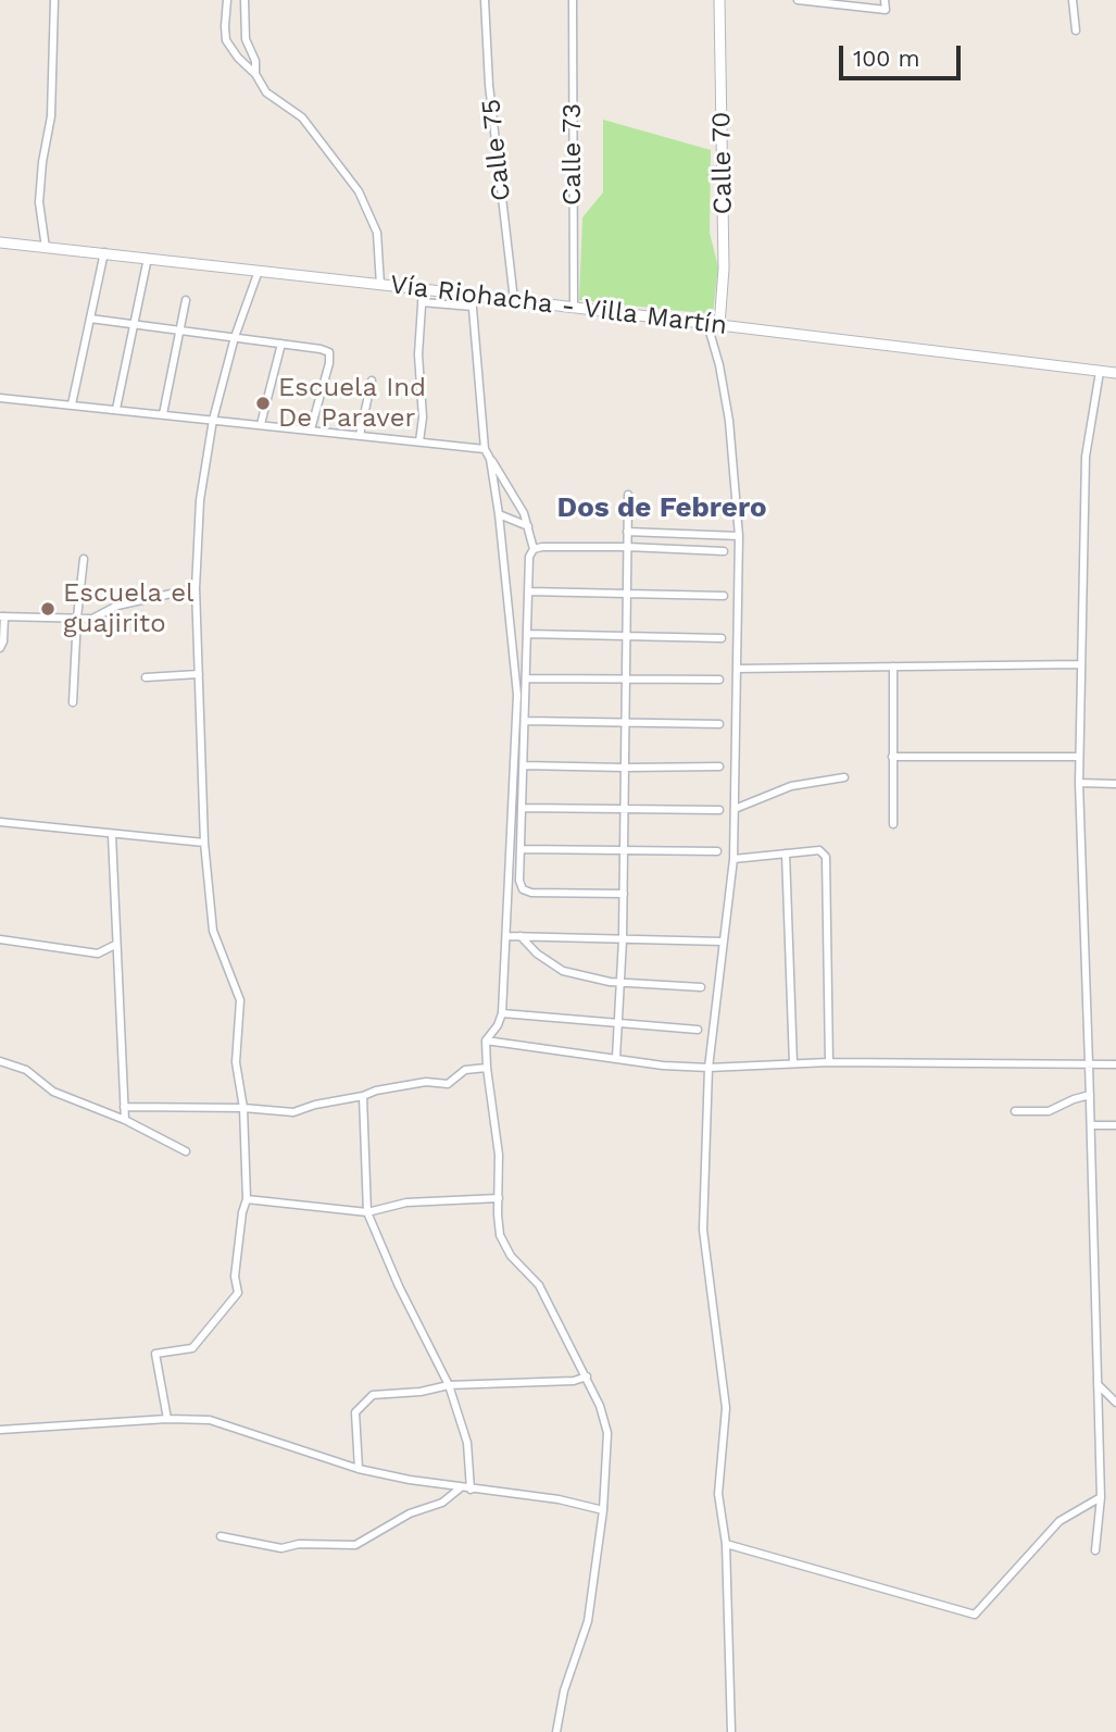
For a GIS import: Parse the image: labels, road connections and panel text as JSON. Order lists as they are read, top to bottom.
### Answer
{
  "streets": {
    "main road": ["Calle 70", "Vía Riohacha - Villa Martín"],
    "street": ["Calle 75", "Calle 73"]
  },
  "crossings": [
    ["Calle 75", "Vía Riohacha - Villa Martín"],
    ["Calle 73", "Vía Riohacha - Villa Martín"],
    ["Calle 70", "Vía Riohacha - Villa Martín"]
  ],
  "districts": ["Dos de Febrero"],
  "places": ["Escuela Ind De Paraver", "Escuela el guajirito"],
  "scale_bar": "100 m"
}
